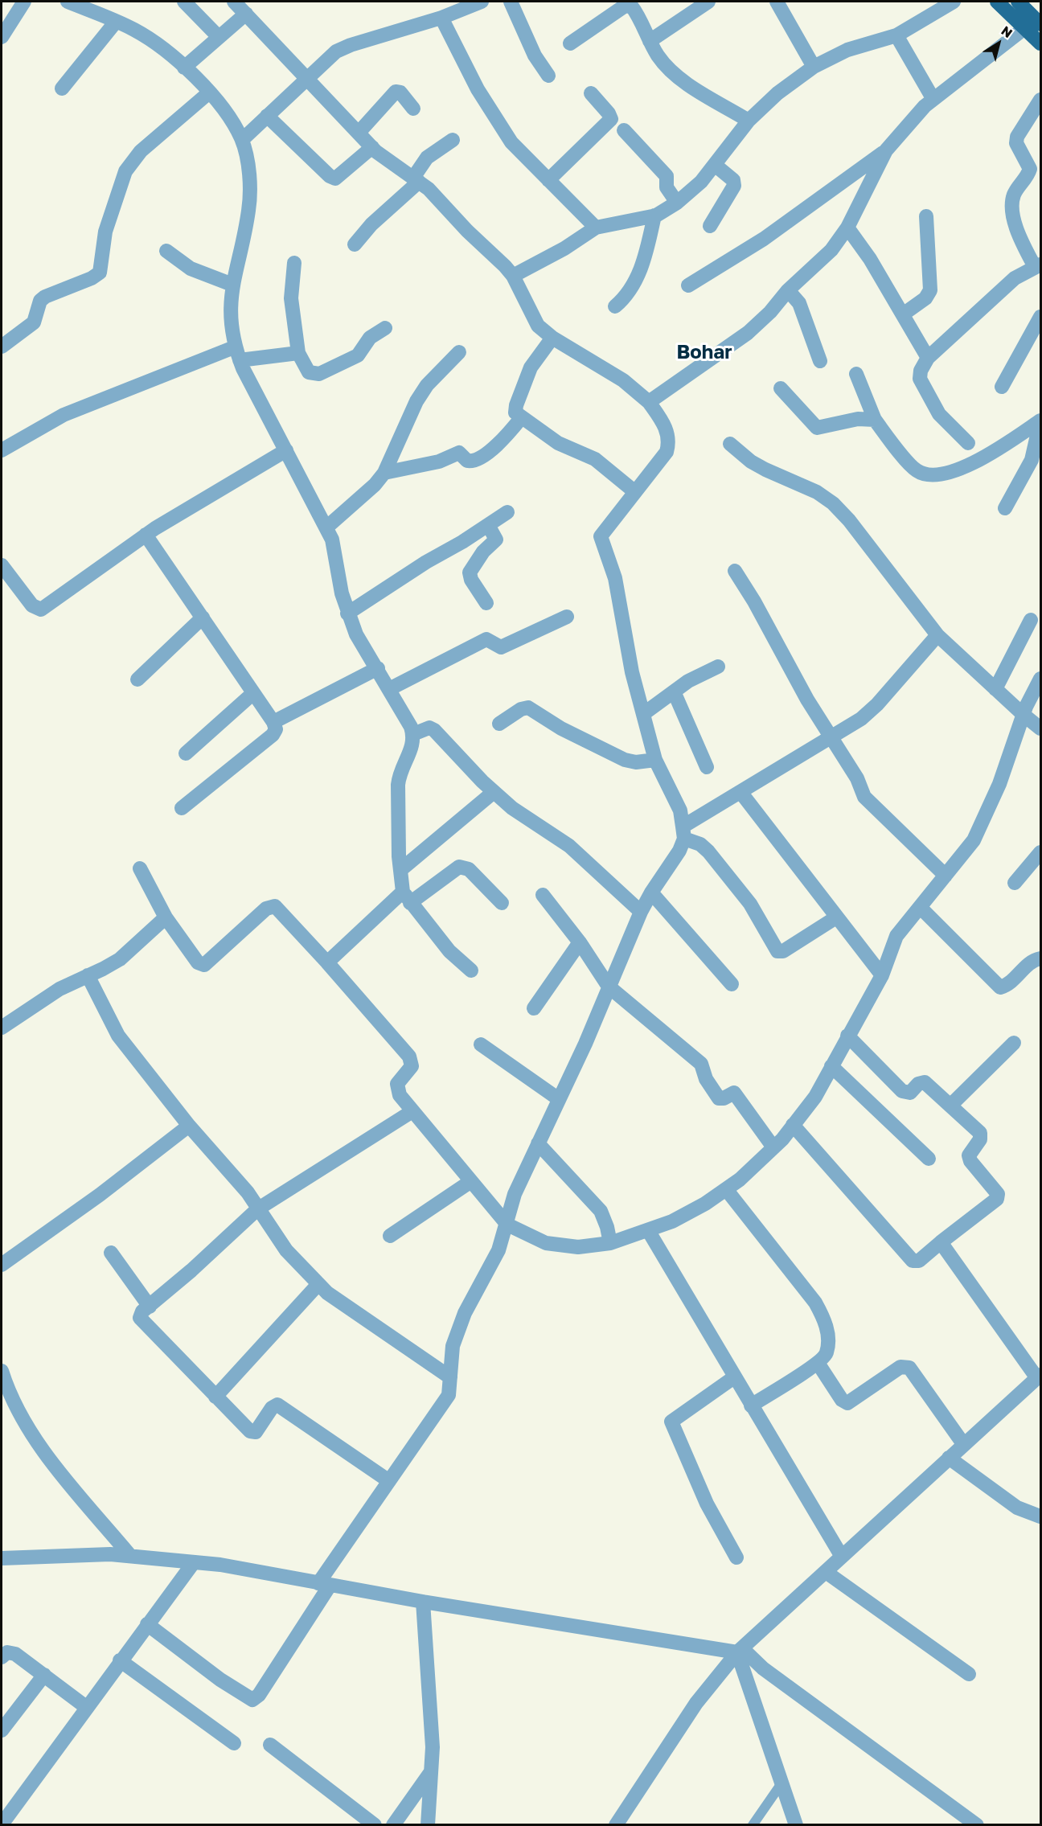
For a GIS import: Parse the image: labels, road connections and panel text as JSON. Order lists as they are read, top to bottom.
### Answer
{
  "districts": ["Bohar"],
  "north": "top right"
}
